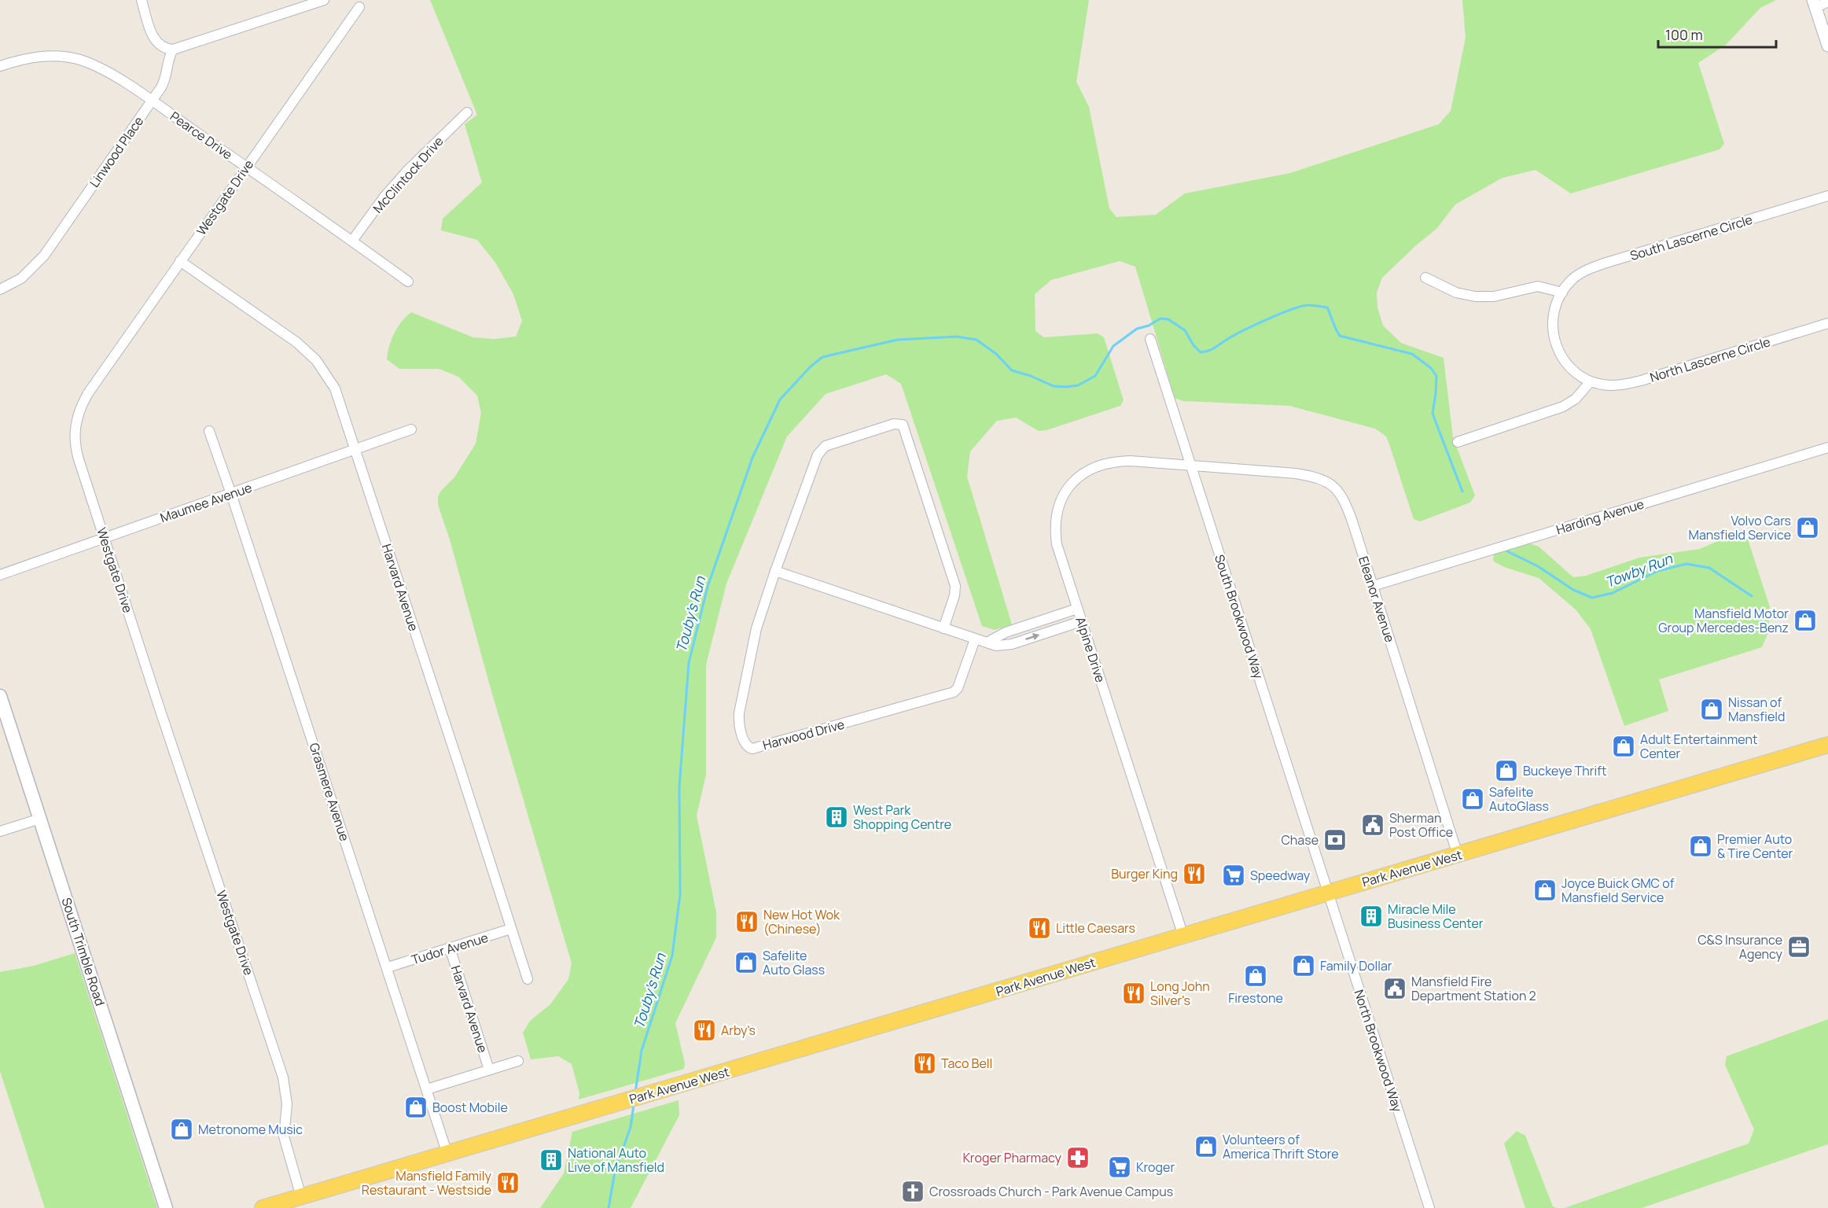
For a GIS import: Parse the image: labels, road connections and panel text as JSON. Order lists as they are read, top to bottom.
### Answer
{
  "streets": {
    "main road": ["Park Avenue West", "South Trimble Road"],
    "street": [
      "Pearce Drive",
      "Linwood Place",
      "McClintock Drive",
      "Westgate Drive",
      "South Lascerne Circle",
      "North Lascerne Circle",
      "Maumee Avenue",
      "Harding Avenue",
      "Harvard Avenue",
      "Eleanor Avenue",
      "South Brookwood Way",
      "Alpine Drive",
      "Harwood Drive",
      "Grasmere Avenue",
      "Tudor Avenue",
      "North Brookwood Way"
    ]
  },
  "crossings": [
    ["Pearce Drive", "Linwood Place"],
    ["Pearce Drive", "McClintock Drive"],
    ["Pearce Drive", "Westgate Drive"],
    ["Westgate Drive", "Maumee Avenue"],
    ["Westgate Drive", "Harvard Avenue"],
    ["Westgate Drive", "Park Avenue West"],
    ["South Lascerne Circle", "North Lascerne Circle"],
    ["Maumee Avenue", "Harvard Avenue"],
    ["Maumee Avenue", "Grasmere Avenue"],
    ["Harding Avenue", "Eleanor Avenue"],
    ["Harvard Avenue", "Tudor Avenue"],
    ["Eleanor Avenue", "South Brookwood Way"],
    ["Eleanor Avenue", "Alpine Drive"],
    ["Eleanor Avenue", "Park Avenue West"],
    ["South Brookwood Way", "Alpine Drive"],
    ["South Brookwood Way", "Park Avenue West"],
    ["South Brookwood Way", "North Brookwood Way"],
    ["Alpine Drive", "Park Avenue West"],
    ["Grasmere Avenue", "Park Avenue West"],
    ["Grasmere Avenue", "Tudor Avenue"],
    ["Park Avenue West", "North Brookwood Way"]
  ],
  "water": ["Towby Run", "Touby's Run"],
  "places": {
    "shop": [
      "Volvo Cars Mansfield Service",
      "Mansfield Motor Group Mercedes-Benz",
      "Nissan of Mansfield",
      "Adult Entertainment Center",
      "Buckeye Thrift",
      "Safelite AutoGlass",
      "Premier Auto & Tire Center",
      "Joyce Buick GMC of Mansfield Service",
      "Safelite Auto Glass",
      "Family Dollar",
      "Firestone",
      "Boost Mobile",
      "Metronome Music",
      "Volunteers of America Thrift Store"
    ],
    "building": ["West Park Shopping Centre", "Miracle Mile Business Center", "National Auto Live of Mansfield"],
    "public building": ["Sherman Post Office", "Mansfield Fire Department Station 2"],
    "bank": ["Chase"],
    "restaurant": [
      "Burger King",
      "New Hot Wok (Chinese)",
      "Little Caesars",
      "Long John Silver's",
      "Arby's",
      "Taco Bell",
      "Mansfield Family Restaurant - Westside"
    ],
    "supermarket": ["Speedway", "Kroger"],
    "office": ["C&S Insurance Agency"],
    "pharmacy": ["Kroger Pharmacy"],
    "church": ["Crossroads Church - Park Avenue Campus"]
  },
  "scale_bar": "100 m"
}
